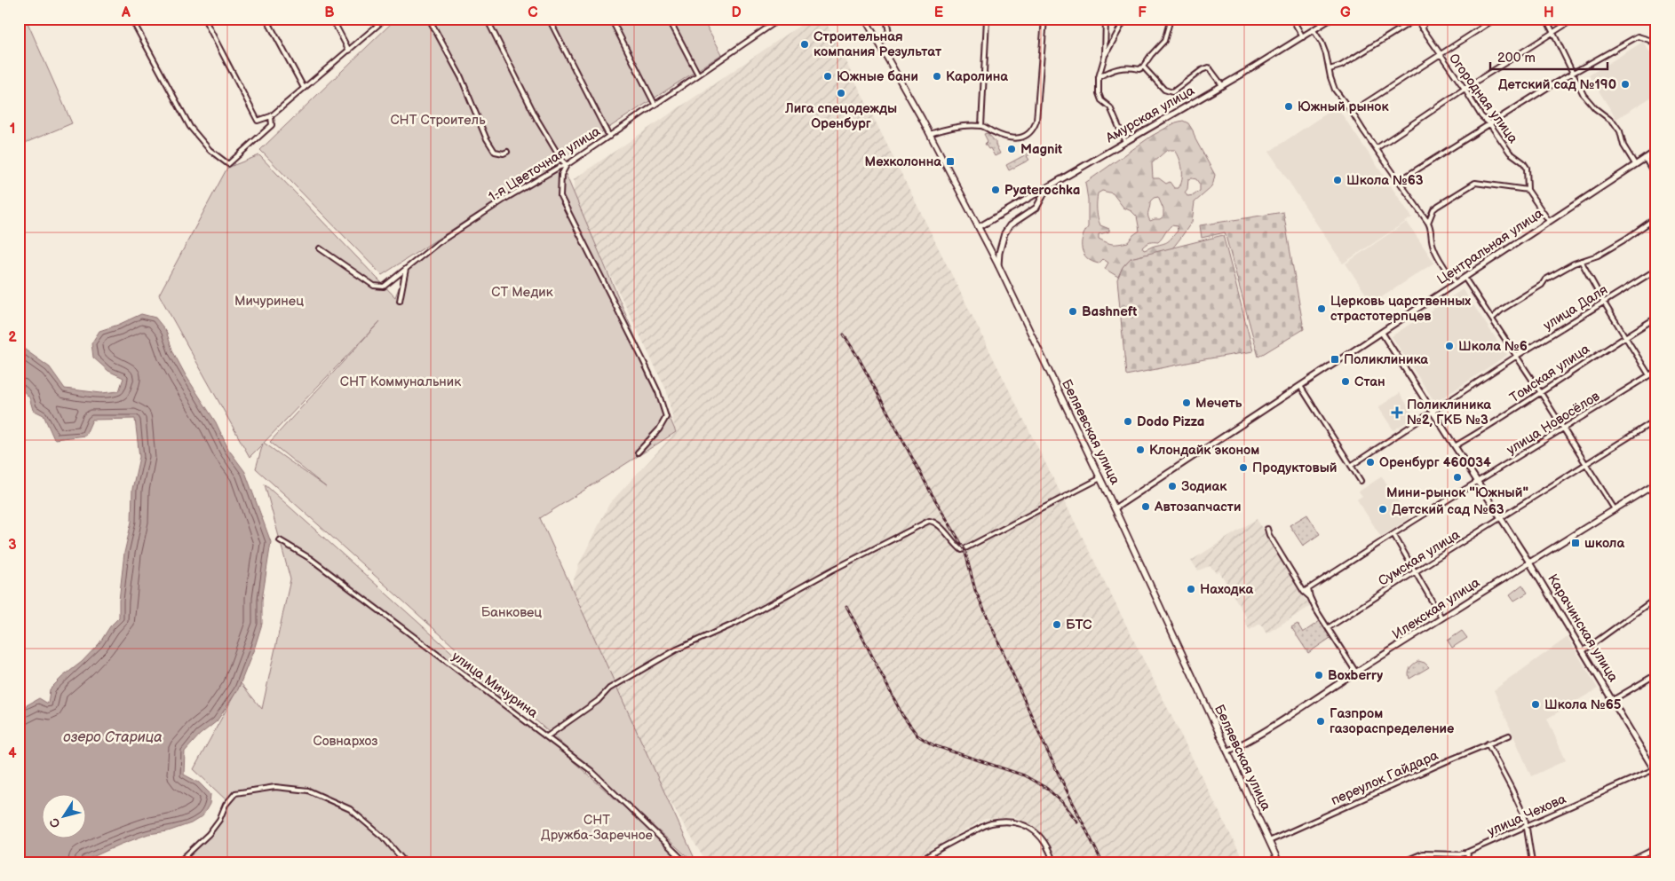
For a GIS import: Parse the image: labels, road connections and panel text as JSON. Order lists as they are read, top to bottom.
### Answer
{
  "streets": {
    "main road": ["Беляевская улица"],
    "street": [
      "Огородная улица",
      "Амурская улица",
      "1-я Цветочная улица",
      "Центральная улица",
      "улица Даля",
      "Томская улица",
      "улица Новосёлов",
      "Сумская улица",
      "Илекская улица",
      "Карачинская улица",
      "улица Мичурина",
      "переулок Гайдара",
      "улица Чехова"
    ]
  },
  "crossings": [
    ["Амурская улица", "Беляевская улица"],
    ["Центральная улица", "Беляевская улица"],
    ["Центральная улица", "Карачинская улица"],
    ["улица Даля", "Карачинская улица"],
    ["Томская улица", "Карачинская улица"],
    ["улица Новосёлов", "Карачинская улица"],
    ["Беляевская улица", "Илекская улица"],
    ["Беляевская улица", "переулок Гайдара"],
    ["Сумская улица", "Карачинская улица"],
    ["Илекская улица", "Карачинская улица"],
    ["Карачинская улица", "улица Чехова"]
  ],
  "water": ["озеро Старица"],
  "parks": [
    "СНТ Строитель",
    "СТ Медик",
    "Мичуринец",
    "СНТ Коммунальник",
    "Банковец",
    "Совнархоз",
    "СНТ Дружба-Заречное"
  ],
  "places": {
    "other": [
      "Строительная компания Результат",
      "Южные бани",
      "Каролина",
      "Детский сад №190",
      "Лига спецодежды Оренбург",
      "Южный рынок",
      "Magnit",
      "Школа №63",
      "Pyaterochka",
      "Церковь царственных страстотерпцев",
      "Bashneft",
      "Школа №6",
      "Стан",
      "Мечеть",
      "Dodo Pizza",
      "Клондайк эконом",
      "Оренбург 460034",
      "Продуктовый",
      "Мини-рынок \"Южный\"",
      "Зодиак",
      "Автозапчасти",
      "Детский сад №63",
      "Находка",
      "БТС",
      "Boxberry",
      "Школа №65",
      "Газпром газораспределение"
    ],
    "transit": ["Мехколонна", "Поликлиника", "школа"],
    "health": ["Поликлиника №2, ГКБ №3"]
  },
  "scale_bar": "200 m",
  "north": "bottom left",
  "grid": {
    "columns": [
      "A",
      "B",
      "C",
      "D",
      "E",
      "F",
      "G",
      "H"
    ],
    "rows": [
      "1",
      "2",
      "3",
      "4"
    ]
  }
}
